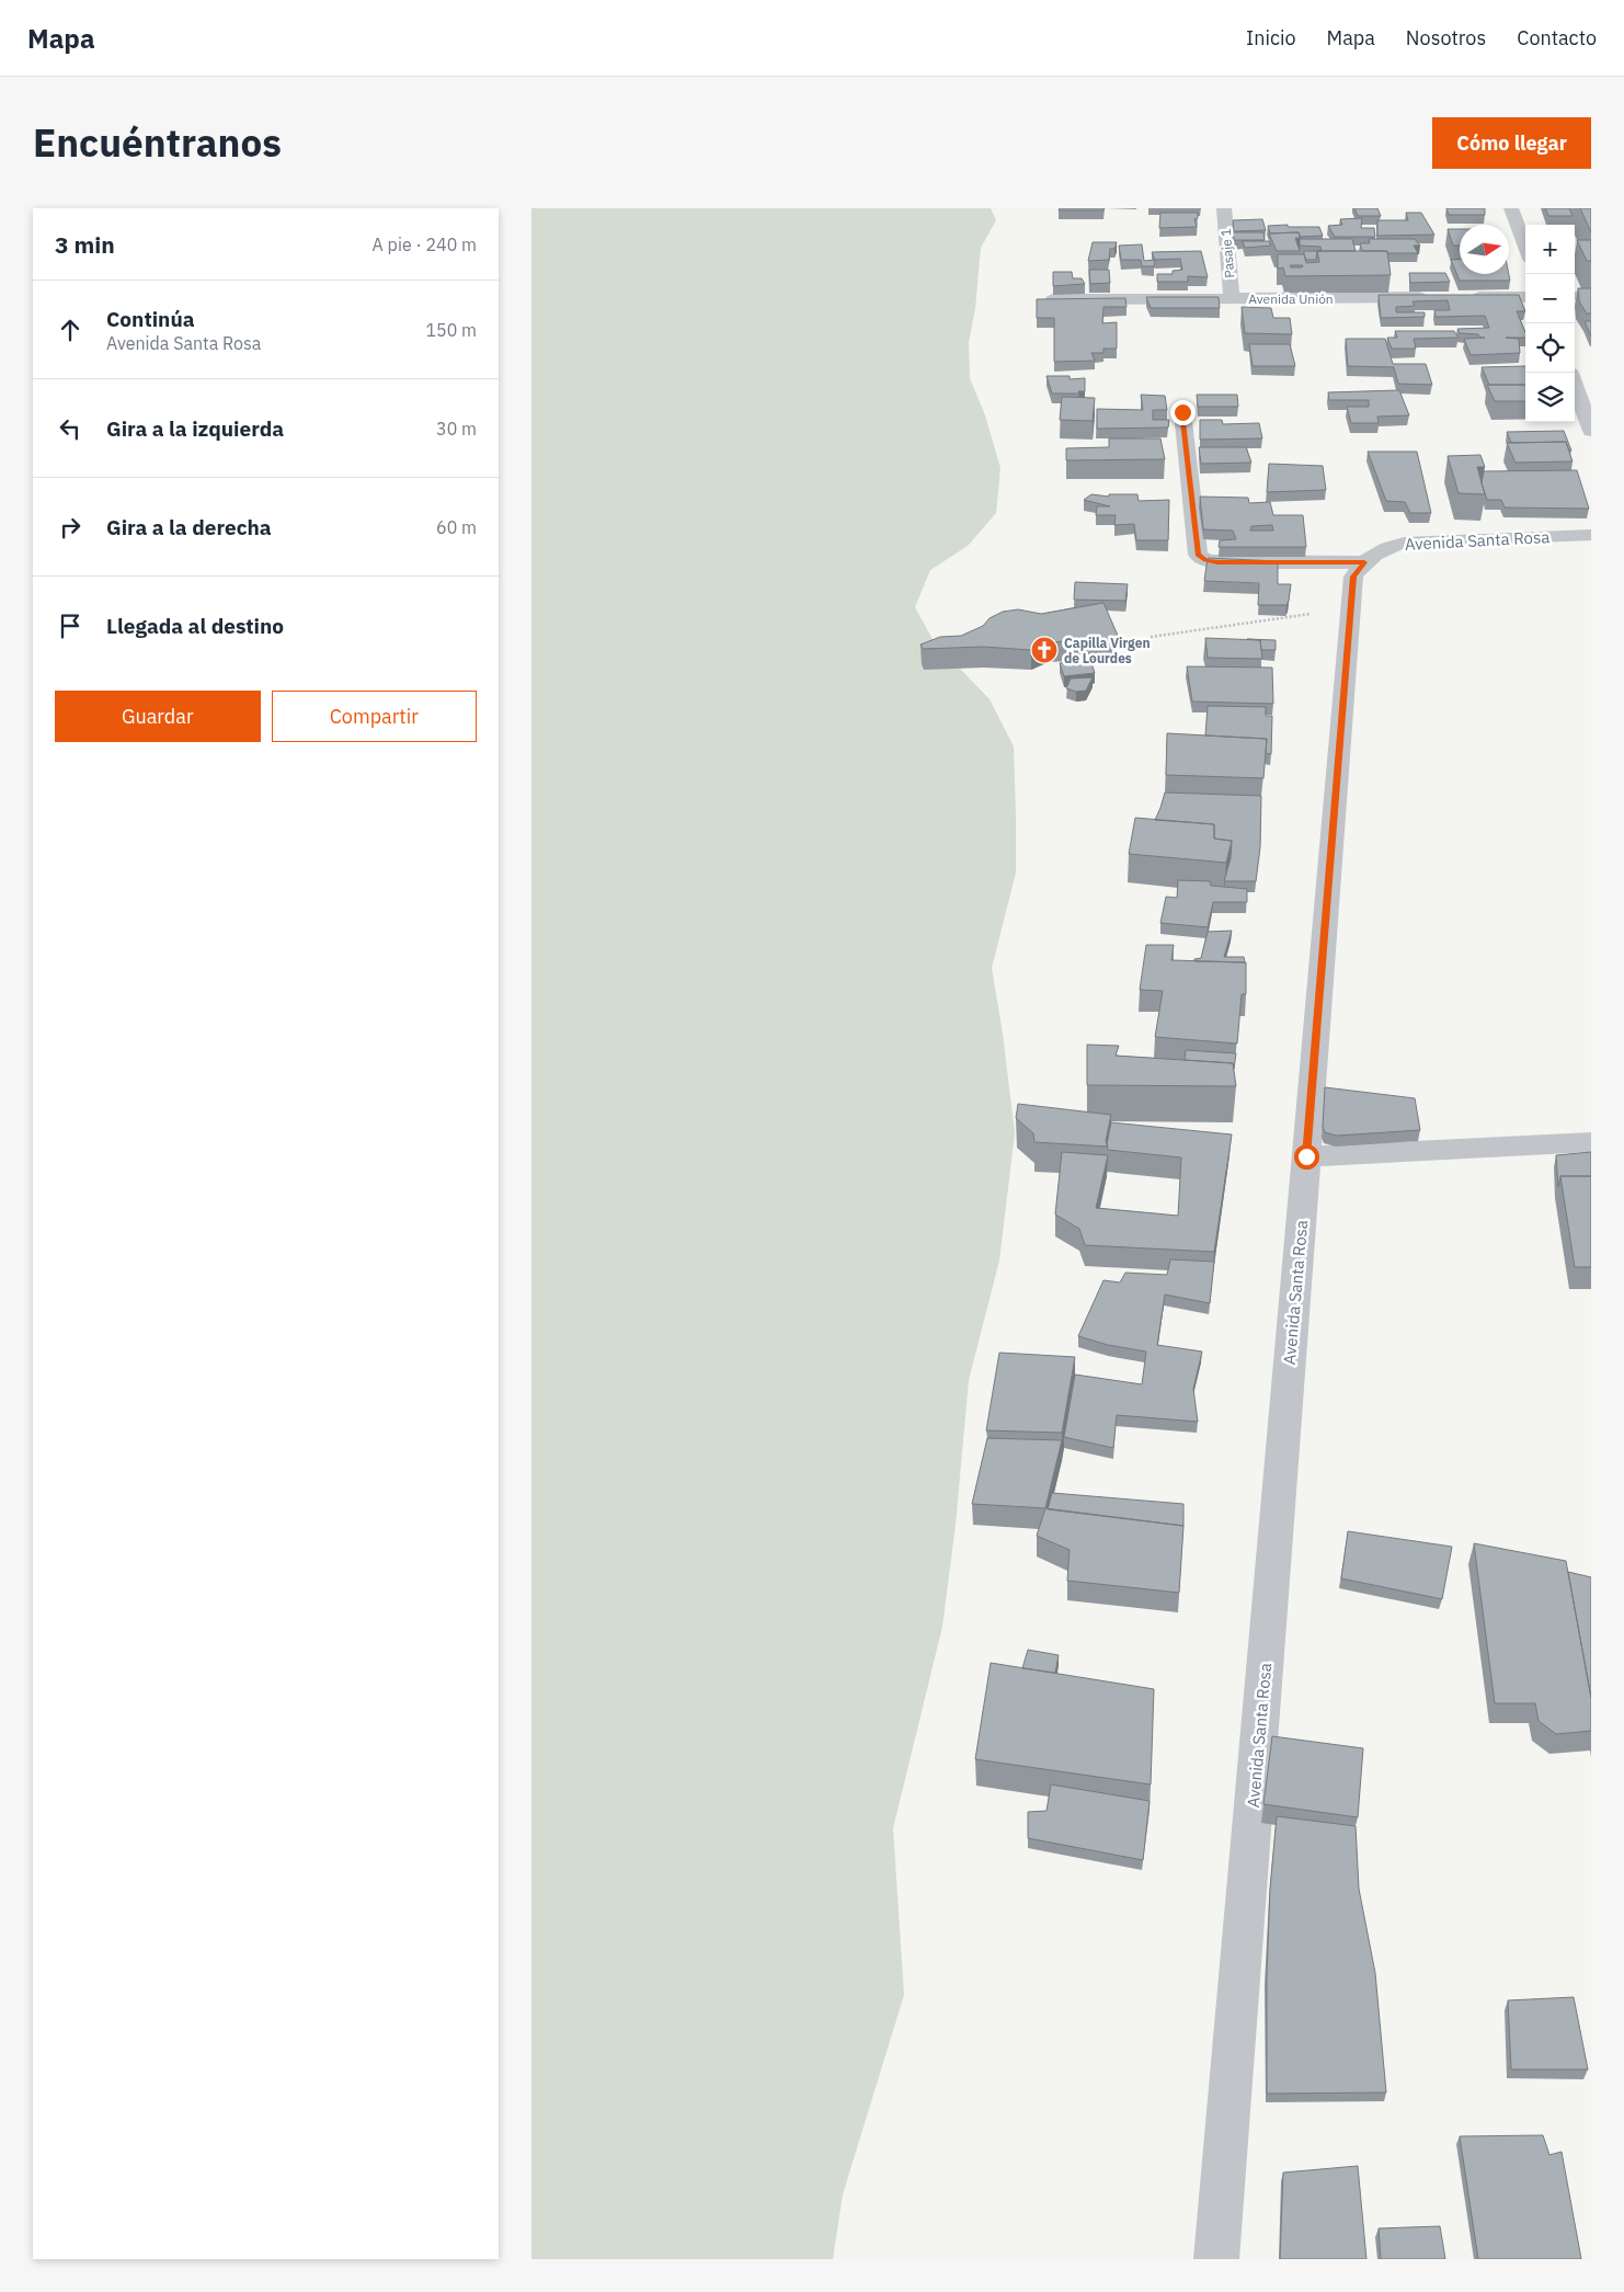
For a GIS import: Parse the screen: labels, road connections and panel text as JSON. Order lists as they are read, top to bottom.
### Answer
{
  "streets": {
    "street": ["Pasaje 1", "Avenida Unión", "Avenida Santa Rosa"]
  },
  "crossings": [
    ["Pasaje 1", "Avenida Unión"]
  ],
  "places": {
    "church": ["Capilla Virgen de Lourdes"]
  },
  "north": "right",
  "page": {
    "header": "Mapa",
    "nav": [
      "Inicio",
      "Mapa",
      "Nosotros",
      "Contacto"
    ],
    "title": "Encuéntranos",
    "buttons": [
      "Cómo llegar",
      ["Guardar", "Compartir"]
    ],
    "heading": ["3 min", "A pie · 240 m"],
    "map_buttons": ["+", "−"],
    "list": [
      ["Continúa", "Avenida Santa Rosa", "150 m"],
      ["Gira a la izquierda", "30 m"],
      ["Gira a la derecha", "60 m"],
      "Llegada al destino"
    ]
  }
}
